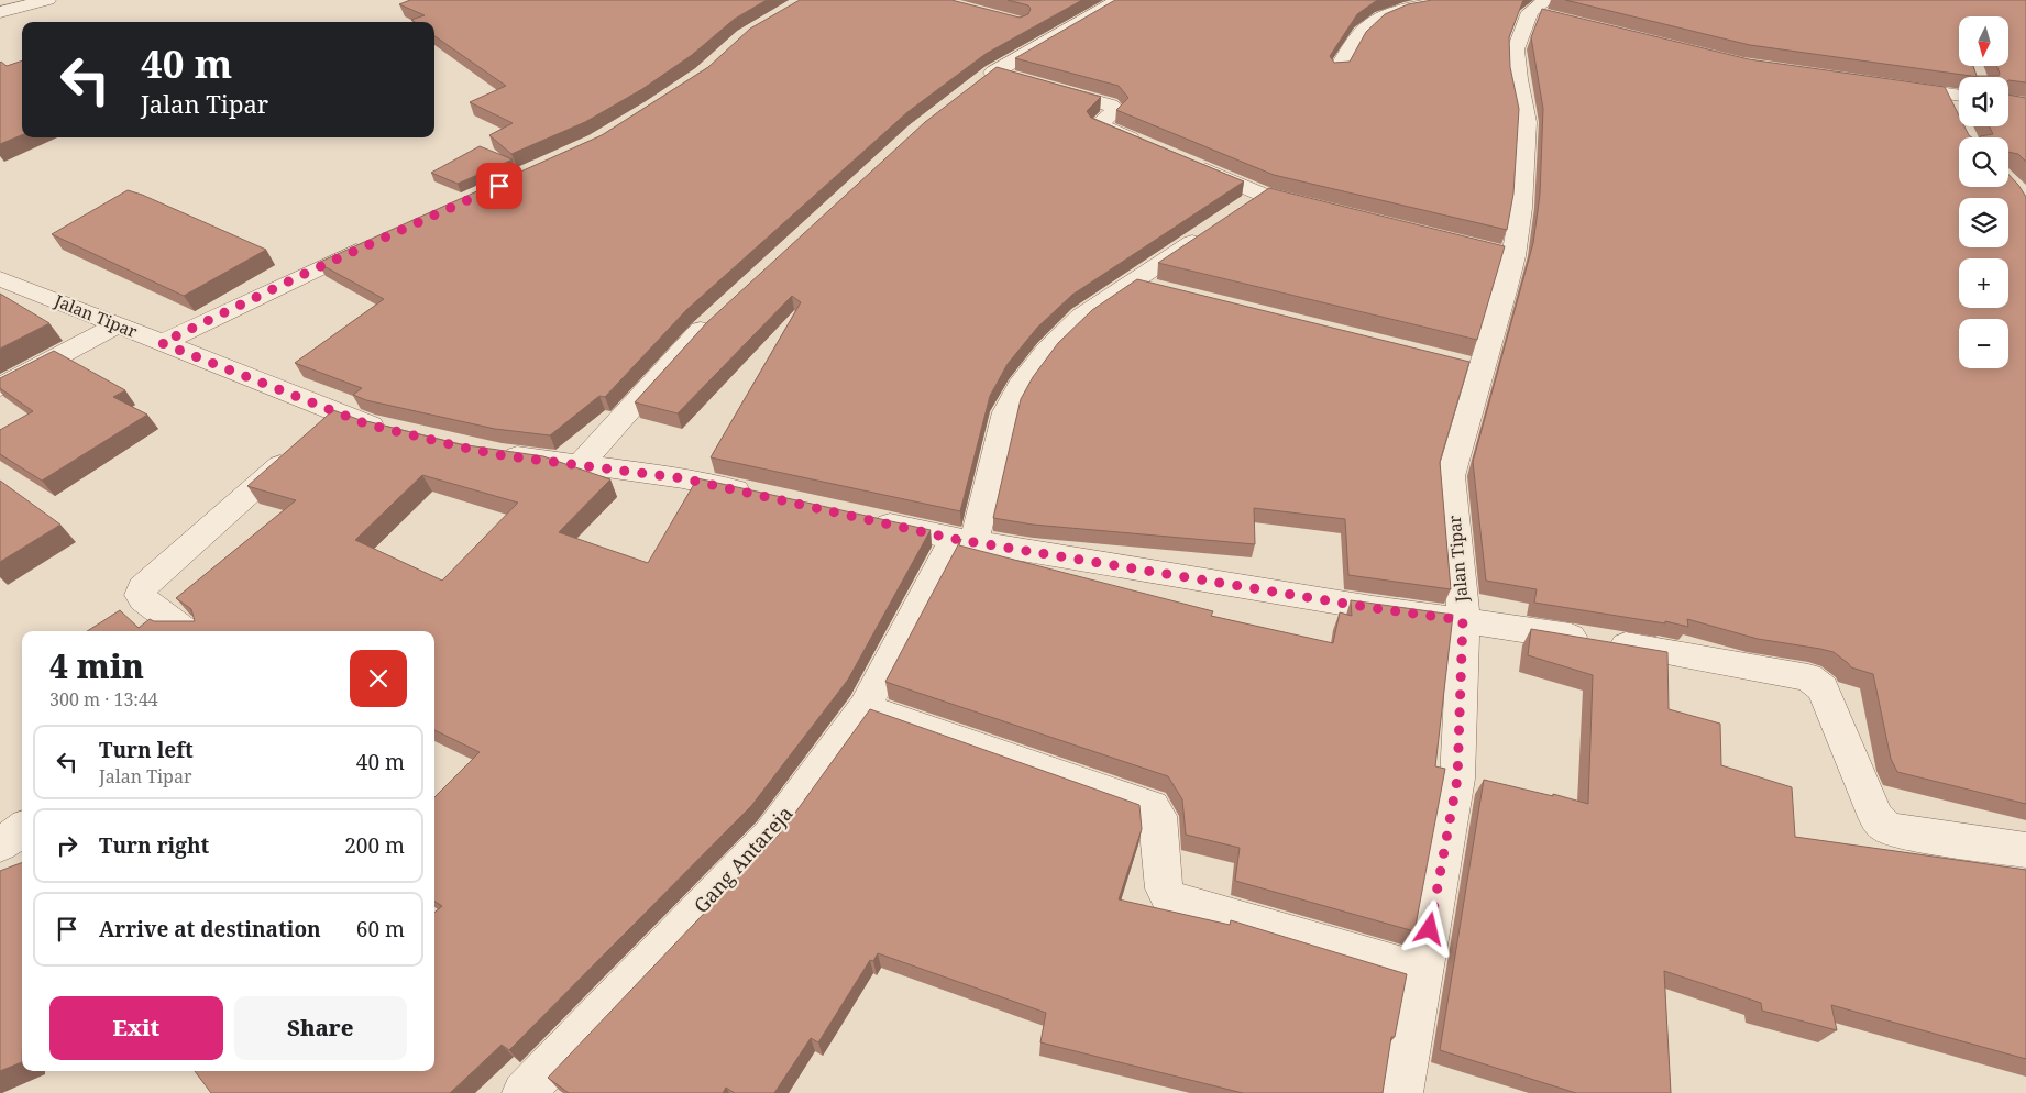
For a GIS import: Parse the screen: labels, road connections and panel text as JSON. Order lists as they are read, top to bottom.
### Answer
{
  "streets": {
    "street": ["Jalan Tipar", "Gang Antareja"]
  },
  "crossings": [
    ["Jalan Tipar", "Gang Antareja"]
  ],
  "north": "bottom",
  "page": {
    "map_buttons": ["+", "−"],
    "turn": ["40 m", "Jalan Tipar"],
    "heading": ["4 min", "300 m · 13:44"],
    "list": [
      {
        "name": "Turn left",
        "note": "Jalan Tipar",
        "value": "40 m"
      },
      {
        "name": "Turn right",
        "value": "200 m"
      },
      {
        "name": "Arrive at destination",
        "value": "60 m"
      }
    ],
    "buttons": ["Exit", "Share"]
  }
}
